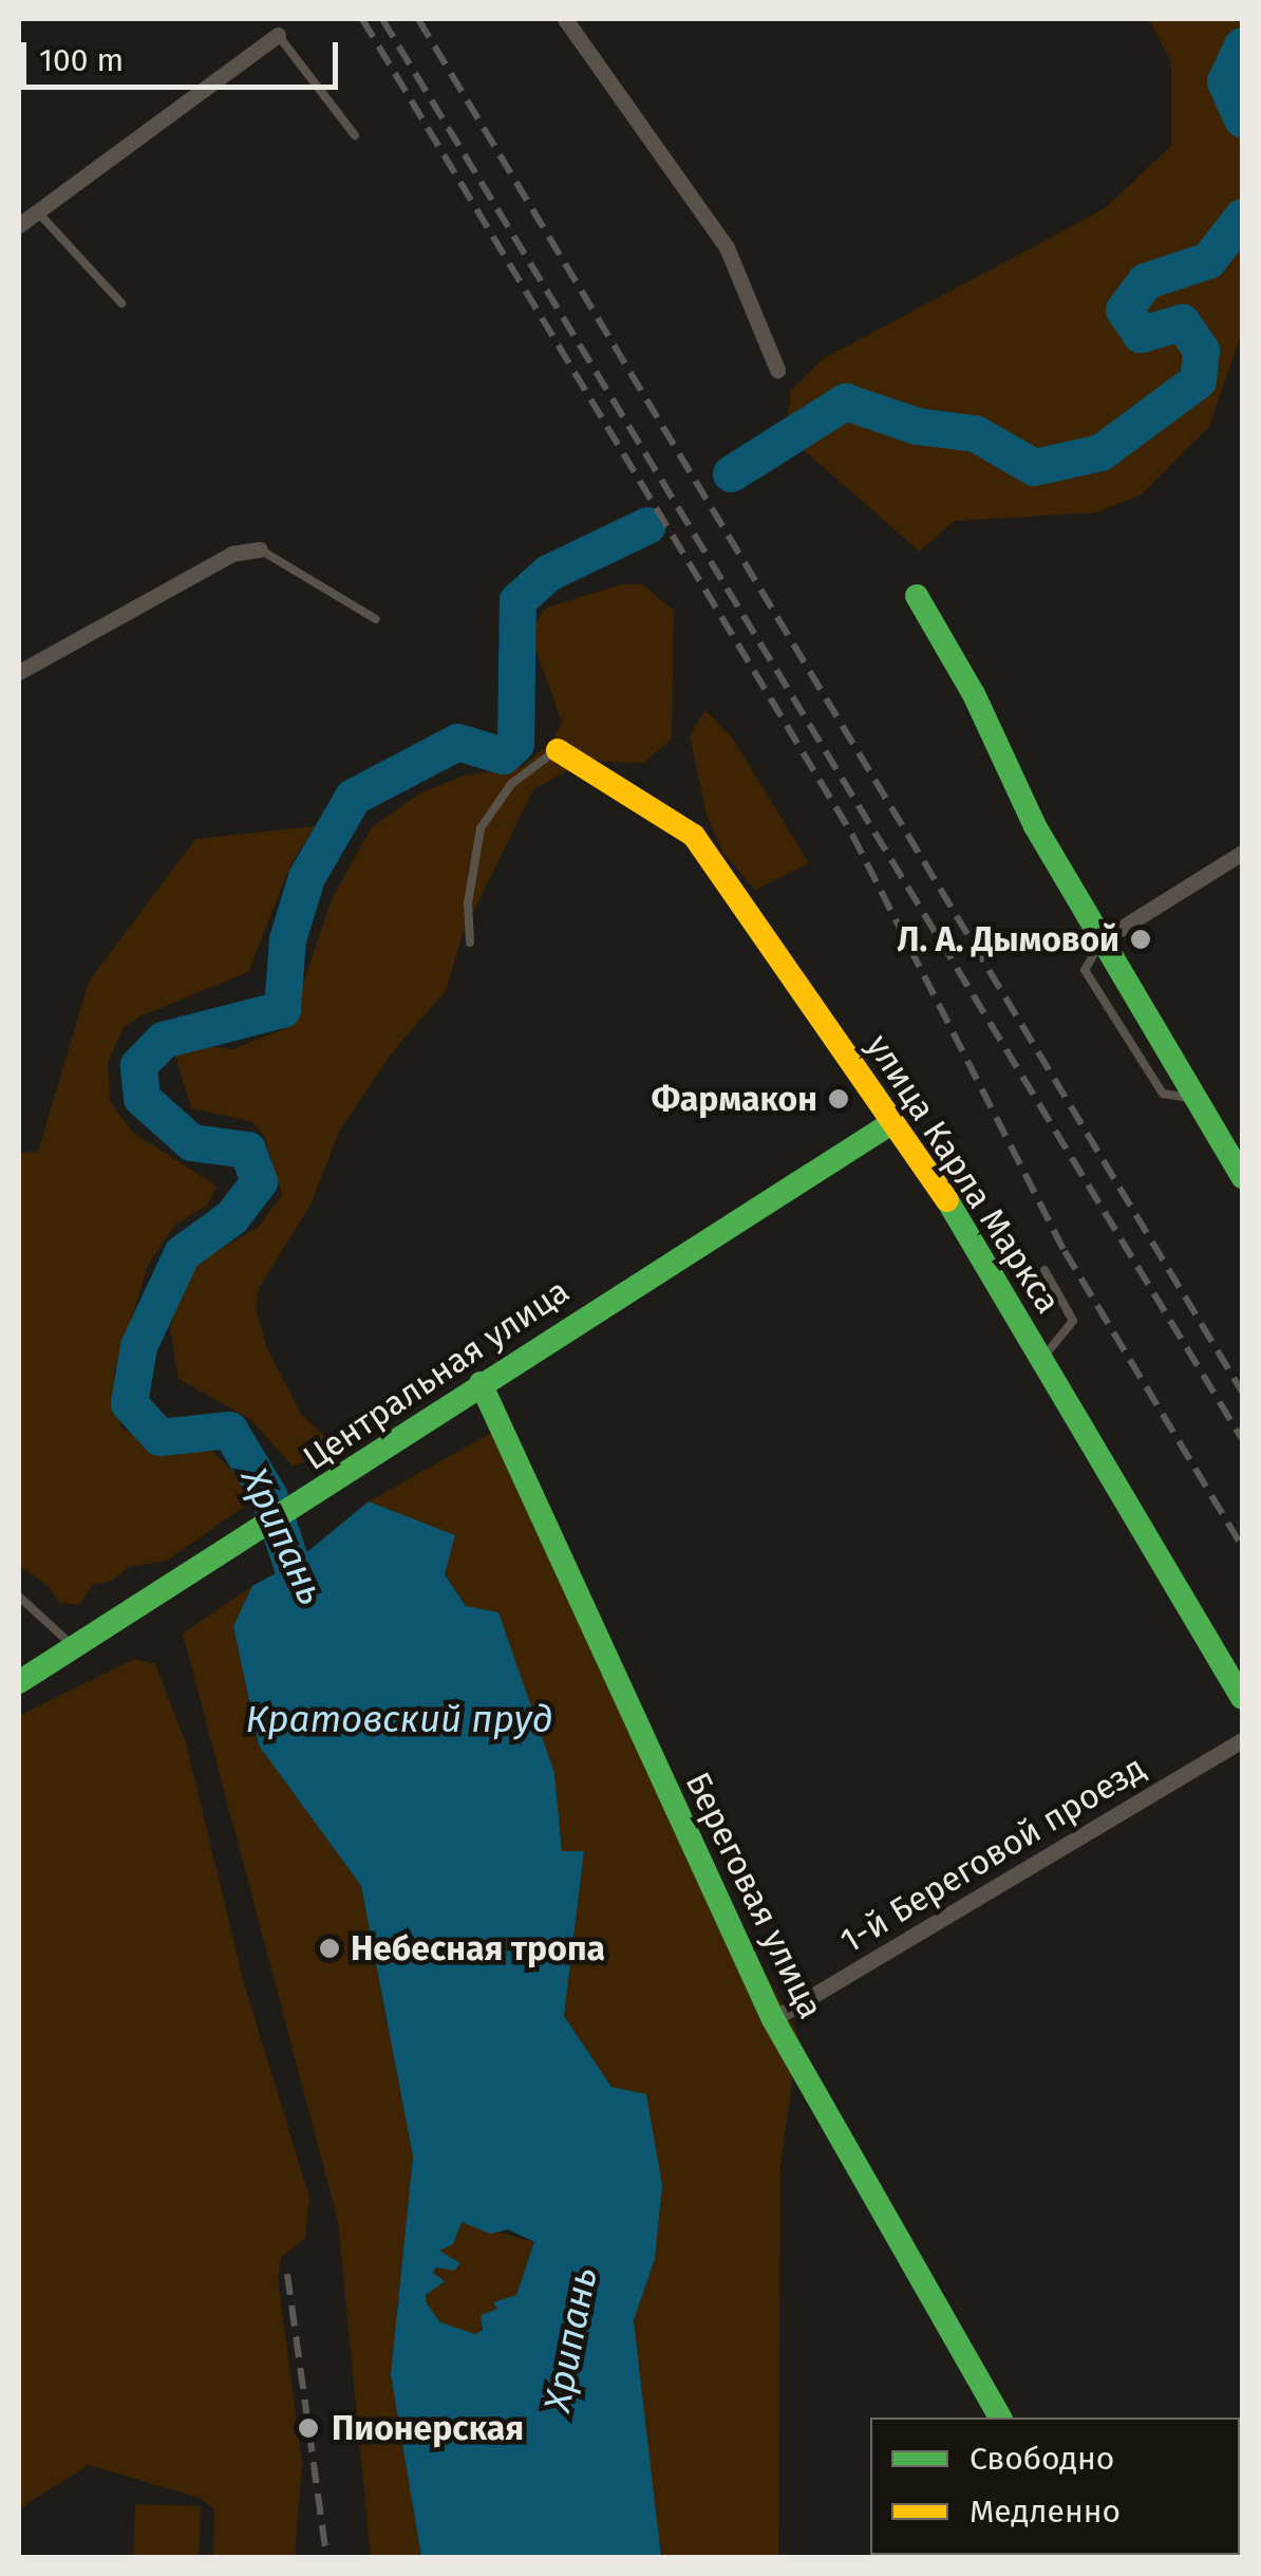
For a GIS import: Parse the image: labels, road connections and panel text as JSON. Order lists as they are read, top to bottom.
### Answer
{
  "streets": {
    "street": [
      "улица Карла Маркса",
      "Центральная улица",
      "1-й Береговой проезд",
      "Береговая улица"
    ]
  },
  "crossings": [
    ["улица Карла Маркса", "Центральная улица"],
    ["Центральная улица", "Береговая улица"],
    ["1-й Береговой проезд", "Береговая улица"]
  ],
  "water": ["Хрипань", "Кратовский пруд"],
  "places": [
    "Л. А. Дымовой",
    "Фармакон",
    "Небесная тропа",
    "Пионерская"
  ],
  "legend": ["Свободно", "Медленно"],
  "scale_bar": "100 m"
}
